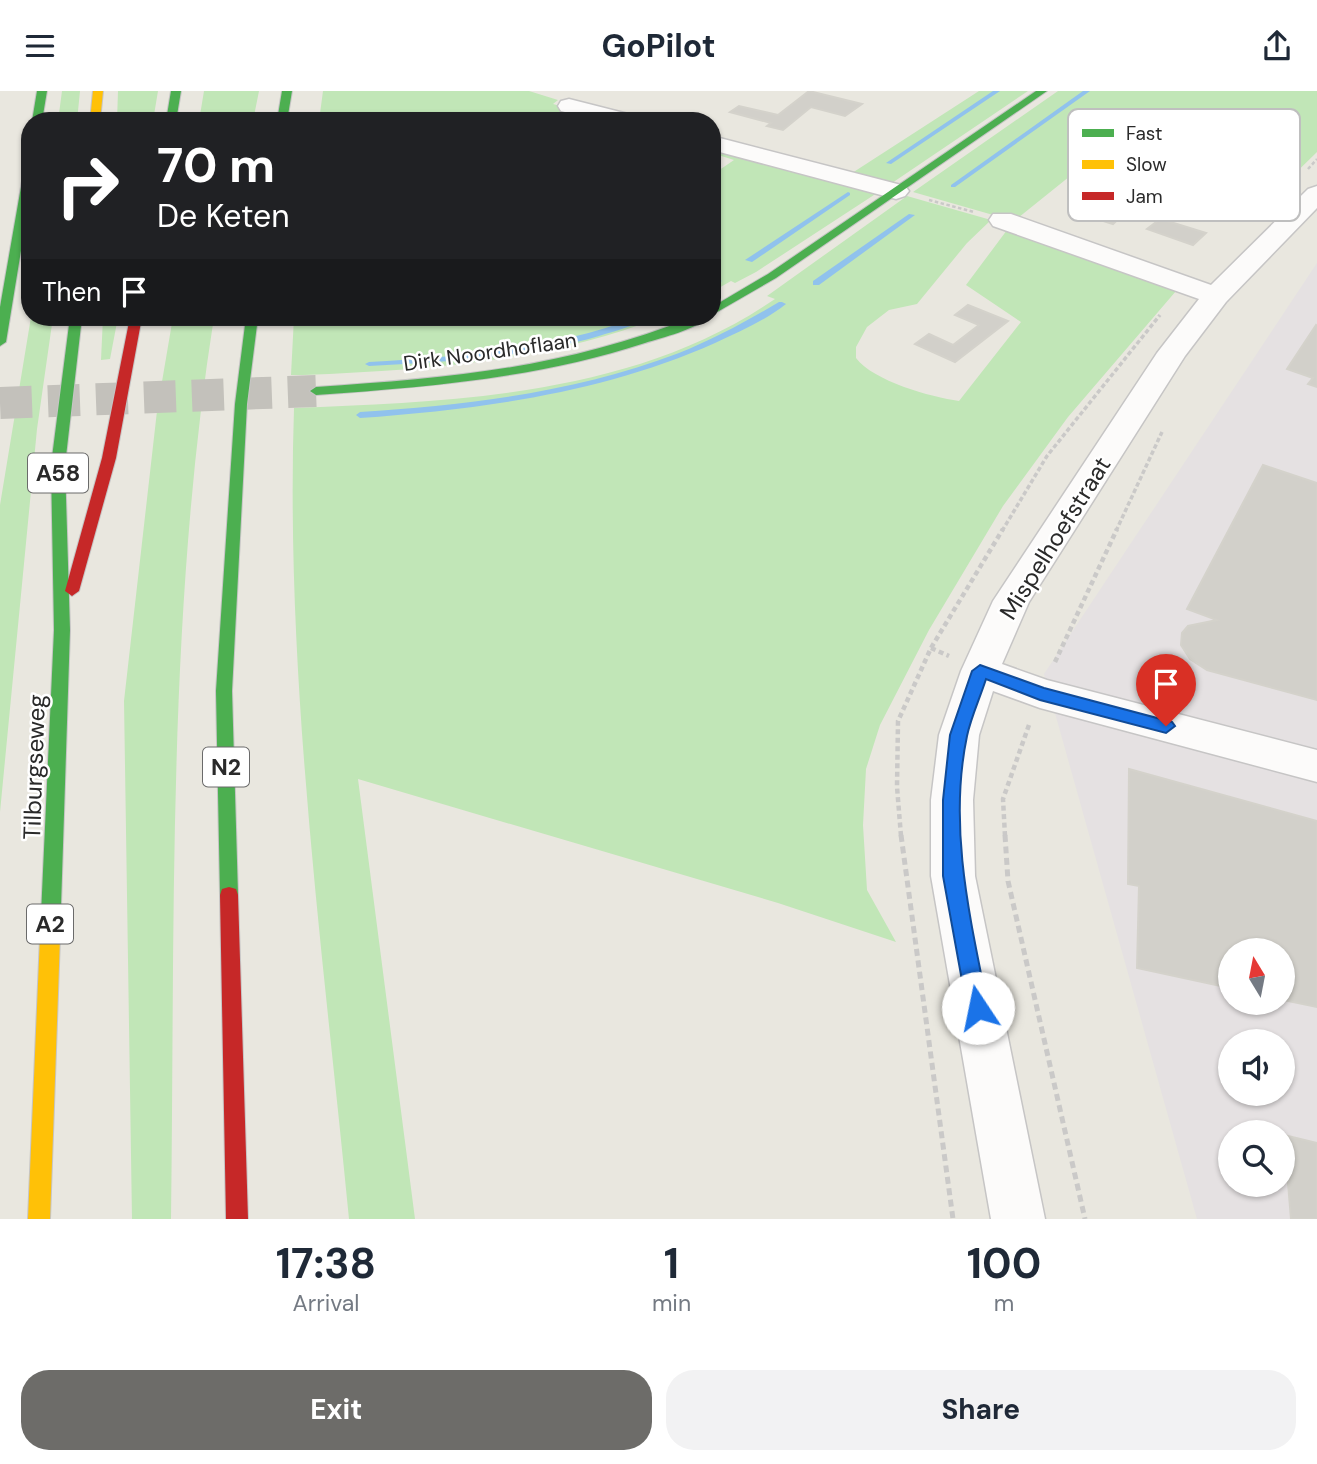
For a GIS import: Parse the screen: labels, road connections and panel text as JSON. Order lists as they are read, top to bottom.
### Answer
{
  "streets": {
    "main road": [
      "Dirk Noordhoflaan",
      "A58",
      "Tilburgseweg",
      "N2",
      "A2"
    ],
    "street": ["Mispelhoefstraat"]
  },
  "crossings": [
    ["Tilburgseweg", "A2"]
  ],
  "legend": ["Fast", "Slow", "Jam"],
  "north": "top",
  "page": {
    "header": "GoPilot",
    "turn": ["70 m", "De Keten"],
    "then": "Then",
    "eta": [
      "17:38",
      "Arrival",
      "1",
      "min",
      "100",
      "m"
    ],
    "buttons": ["Exit", "Share"]
  }
}
